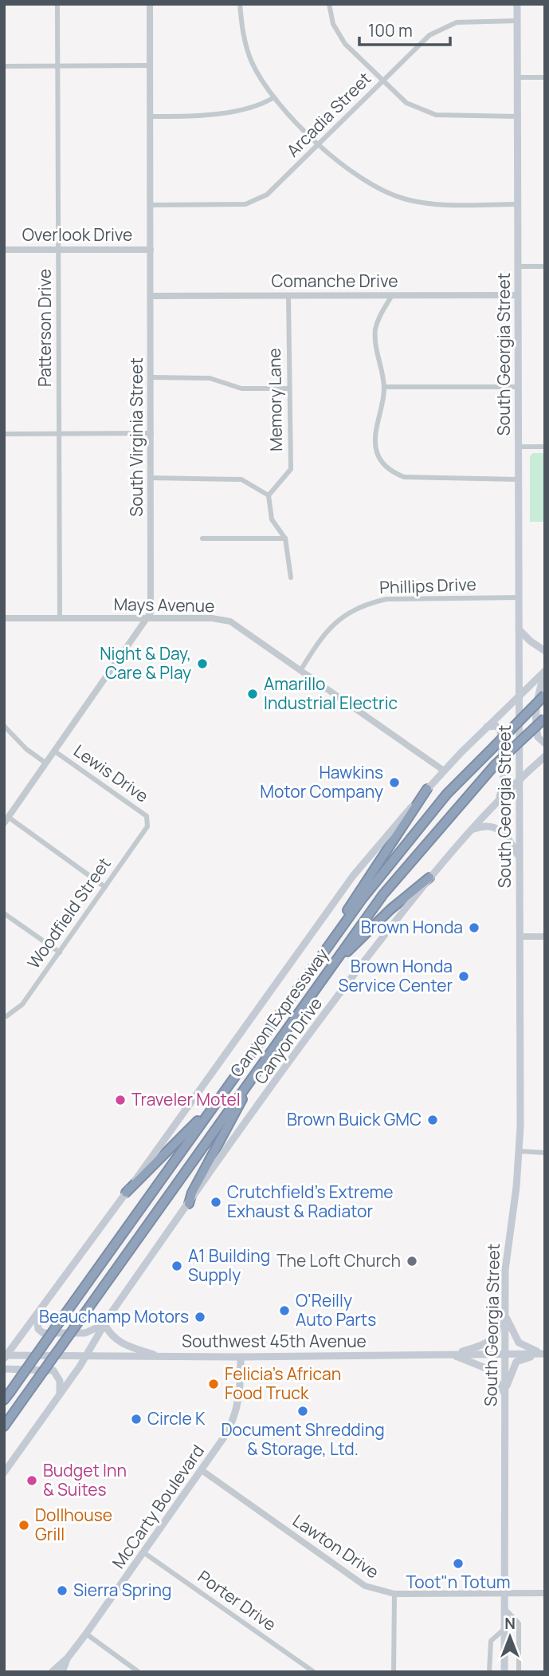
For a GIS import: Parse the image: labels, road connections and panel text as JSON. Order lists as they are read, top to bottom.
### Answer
{
  "streets": {
    "highway": ["Canyon Expressway"],
    "main road": [
      "South Georgia Street",
      "Canyon Drive",
      "Southwest 45th Avenue",
      "McCarty Boulevard"
    ],
    "street": [
      "Arcadia Street",
      "Overlook Drive",
      "Comanche Drive",
      "Patterson Drive",
      "Memory Lane",
      "South Virginia Street",
      "Phillips Drive",
      "Mays Avenue",
      "Lewis Drive",
      "Woodfield Street",
      "Lawton Drive",
      "Porter Drive"
    ]
  },
  "crossings": [
    ["Arcadia Street", "South Georgia Street"],
    ["Arcadia Street", "South Virginia Street"],
    ["Overlook Drive", "Patterson Drive"],
    ["Overlook Drive", "South Virginia Street"],
    ["Comanche Drive", "South Georgia Street"],
    ["Comanche Drive", "Memory Lane"],
    ["Comanche Drive", "South Virginia Street"],
    ["Patterson Drive", "Mays Avenue"],
    ["South Georgia Street", "Phillips Drive"],
    ["South Georgia Street", "Canyon Drive"],
    ["South Georgia Street", "Southwest 45th Avenue"],
    ["South Georgia Street", "Lawton Drive"],
    ["South Virginia Street", "Mays Avenue"],
    ["South Virginia Street", "Lewis Drive"],
    ["Phillips Drive", "Mays Avenue"],
    ["Lewis Drive", "Woodfield Street"],
    ["Canyon Drive", "Southwest 45th Avenue"],
    ["Southwest 45th Avenue", "McCarty Boulevard"],
    ["McCarty Boulevard", "Lawton Drive"],
    ["McCarty Boulevard", "Porter Drive"]
  ],
  "places": [
    "Night & Day, Care & Play",
    "Amarillo Industrial Electric",
    "Hawkins Motor Company",
    "Brown Honda",
    "Brown Honda Service Center",
    "Traveler Motel",
    "Brown Buick GMC",
    "Crutchfield's Extreme Exhaust & Radiator",
    "The Loft Church",
    "A1 Building Supply",
    "O'Reilly Auto Parts",
    "Beauchamp Motors",
    "Felicia's African Food Truck",
    "Document Shredding & Storage, Ltd.",
    "Circle K",
    "Budget Inn & Suites",
    "Dollhouse Grill",
    "Toot\"n Totum",
    "Sierra Spring"
  ],
  "scale_bar": "100 m",
  "north": "top"
}
